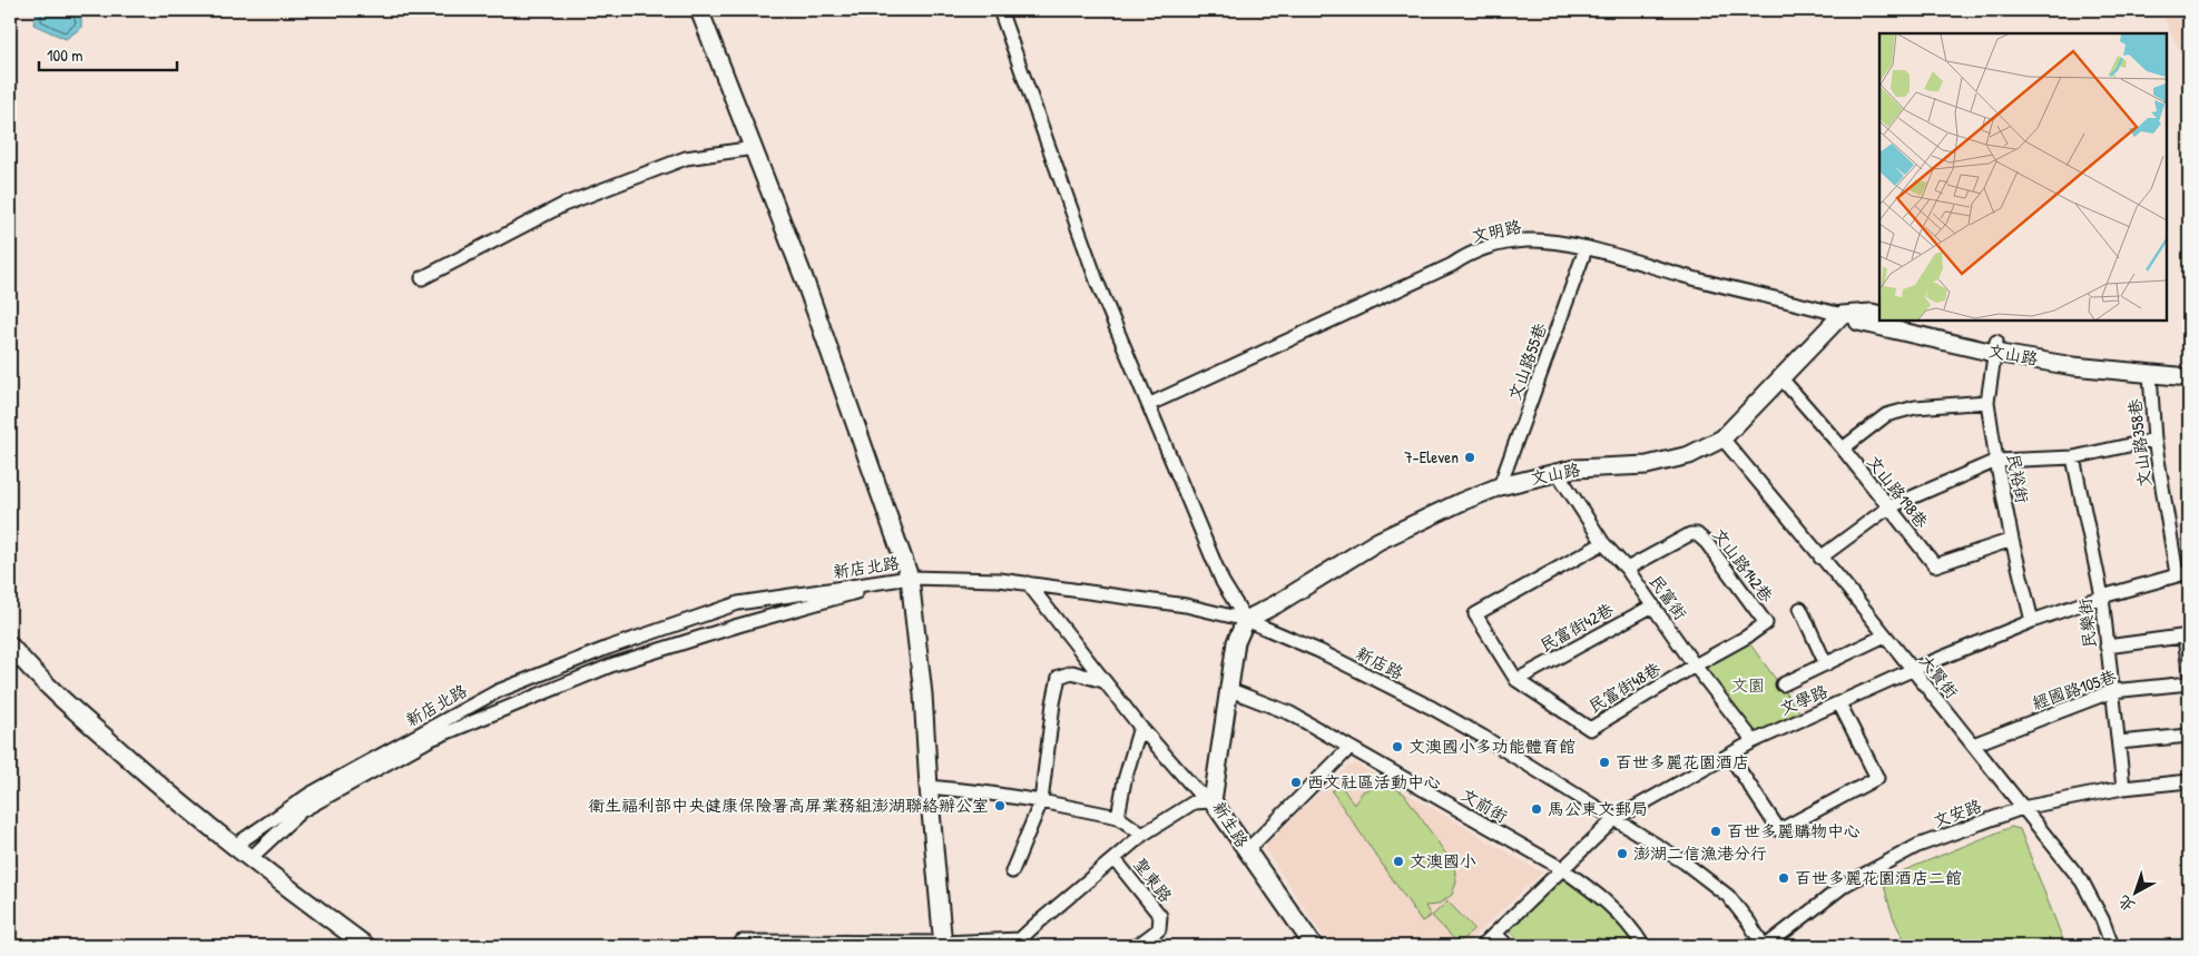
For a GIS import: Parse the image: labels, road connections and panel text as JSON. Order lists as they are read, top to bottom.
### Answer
{
  "streets": {
    "main road": ["文山路", "新生路"],
    "street": [
      "文明路",
      "文山路55巷",
      "文山路358巷",
      "民裕街",
      "文山路198巷",
      "文山路142巷",
      "新店北路",
      "民富街",
      "民樂街",
      "民富街42巷",
      "新店路",
      "大賢街",
      "民富街48巷",
      "經國路105巷",
      "文學路",
      "文前街",
      "文安路",
      "聖東路"
    ]
  },
  "crossings": [
    ["文明路", "文山路"],
    ["文明路", "文山路55巷"],
    ["文山路", "文山路55巷"],
    ["文山路", "文山路358巷"],
    ["文山路", "民裕街"],
    ["文山路", "文山路198巷"],
    ["文山路", "民富街"],
    ["文山路", "新店路"],
    ["文山路", "大賢街"],
    ["文山路", "新生路"],
    ["文山路358巷", "文學路"],
    ["民裕街", "文山路198巷"],
    ["民裕街", "文學路"],
    ["文山路142巷", "民富街"],
    ["文山路142巷", "民富街48巷"],
    ["新店北路", "新店路"],
    ["民富街", "民富街42巷"],
    ["民富街", "民富街48巷"],
    ["民富街", "文學路"],
    ["民樂街", "經國路105巷"],
    ["民樂街", "文學路"],
    ["民樂街", "文安路"],
    ["民富街42巷", "民富街48巷"],
    ["新店路", "文學路"],
    ["新店路", "文安路"],
    ["新店路", "新生路"],
    ["大賢街", "經國路105巷"],
    ["大賢街", "文學路"],
    ["大賢街", "文安路"],
    ["文學路", "文前街"],
    ["文前街", "新生路"]
  ],
  "parks": ["文園"],
  "places": [
    "7-Eleven",
    "文澳國小多功能體育館",
    "百世多麗花園酒店",
    "西文社區活動中心",
    "衛生福利部中央健康保險署高屏業務組澎湖聯絡辦公室",
    "馬公東文郵局",
    "百世多麗購物中心",
    "澎湖二信漁港分行",
    "文澳國小",
    "百世多麗花園酒店二館"
  ],
  "scale_bar": "100 m",
  "north": "bottom left"
}
